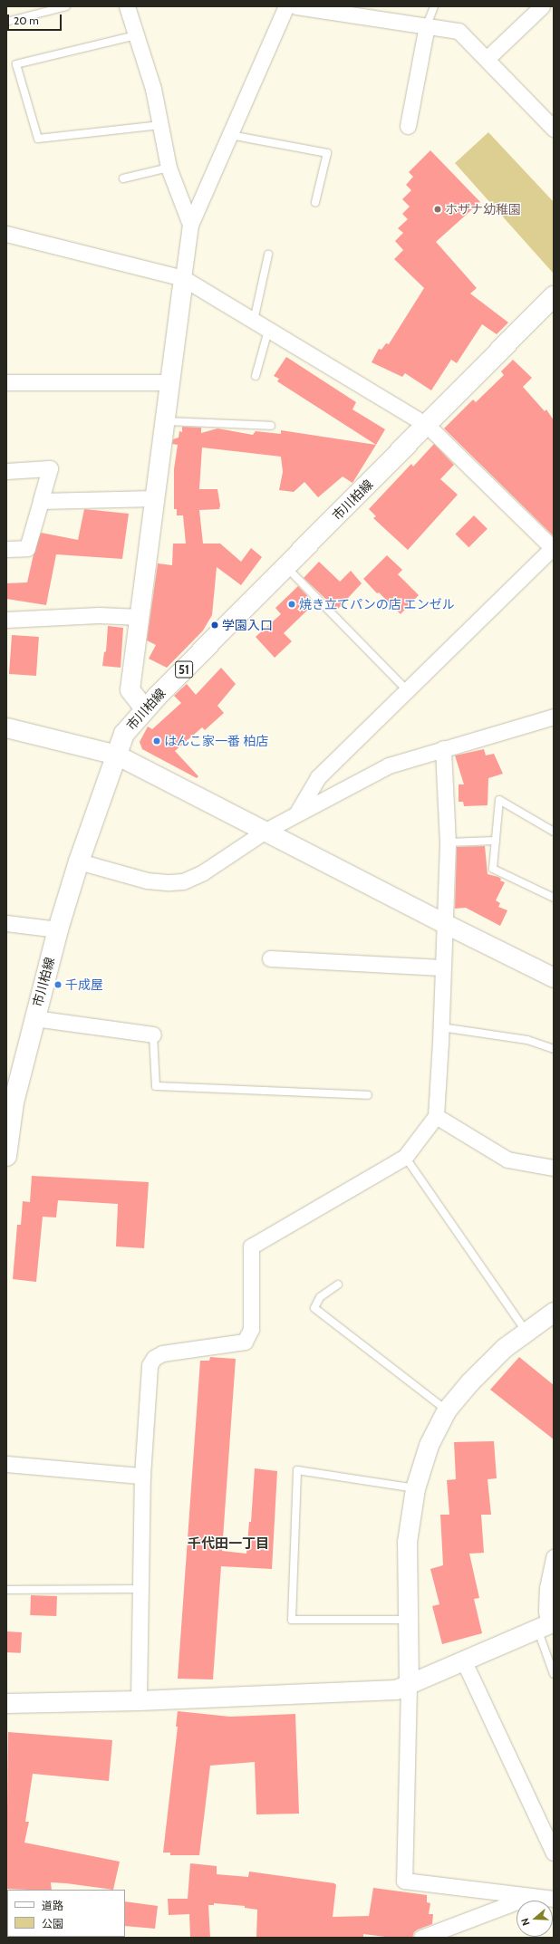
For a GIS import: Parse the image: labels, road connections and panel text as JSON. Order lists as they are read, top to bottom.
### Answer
{
  "streets": {
    "main road": ["市川柏線", "51"]
  },
  "districts": ["千代田一丁目"],
  "places": [
    "ホザナ幼稚園",
    "焼き立てパンの店 エンゼル",
    "学園入口",
    "はんこ家一番 柏店",
    "千成屋"
  ],
  "legend": ["道路", "公園"],
  "scale_bar": "20 m",
  "north": "left"
}
